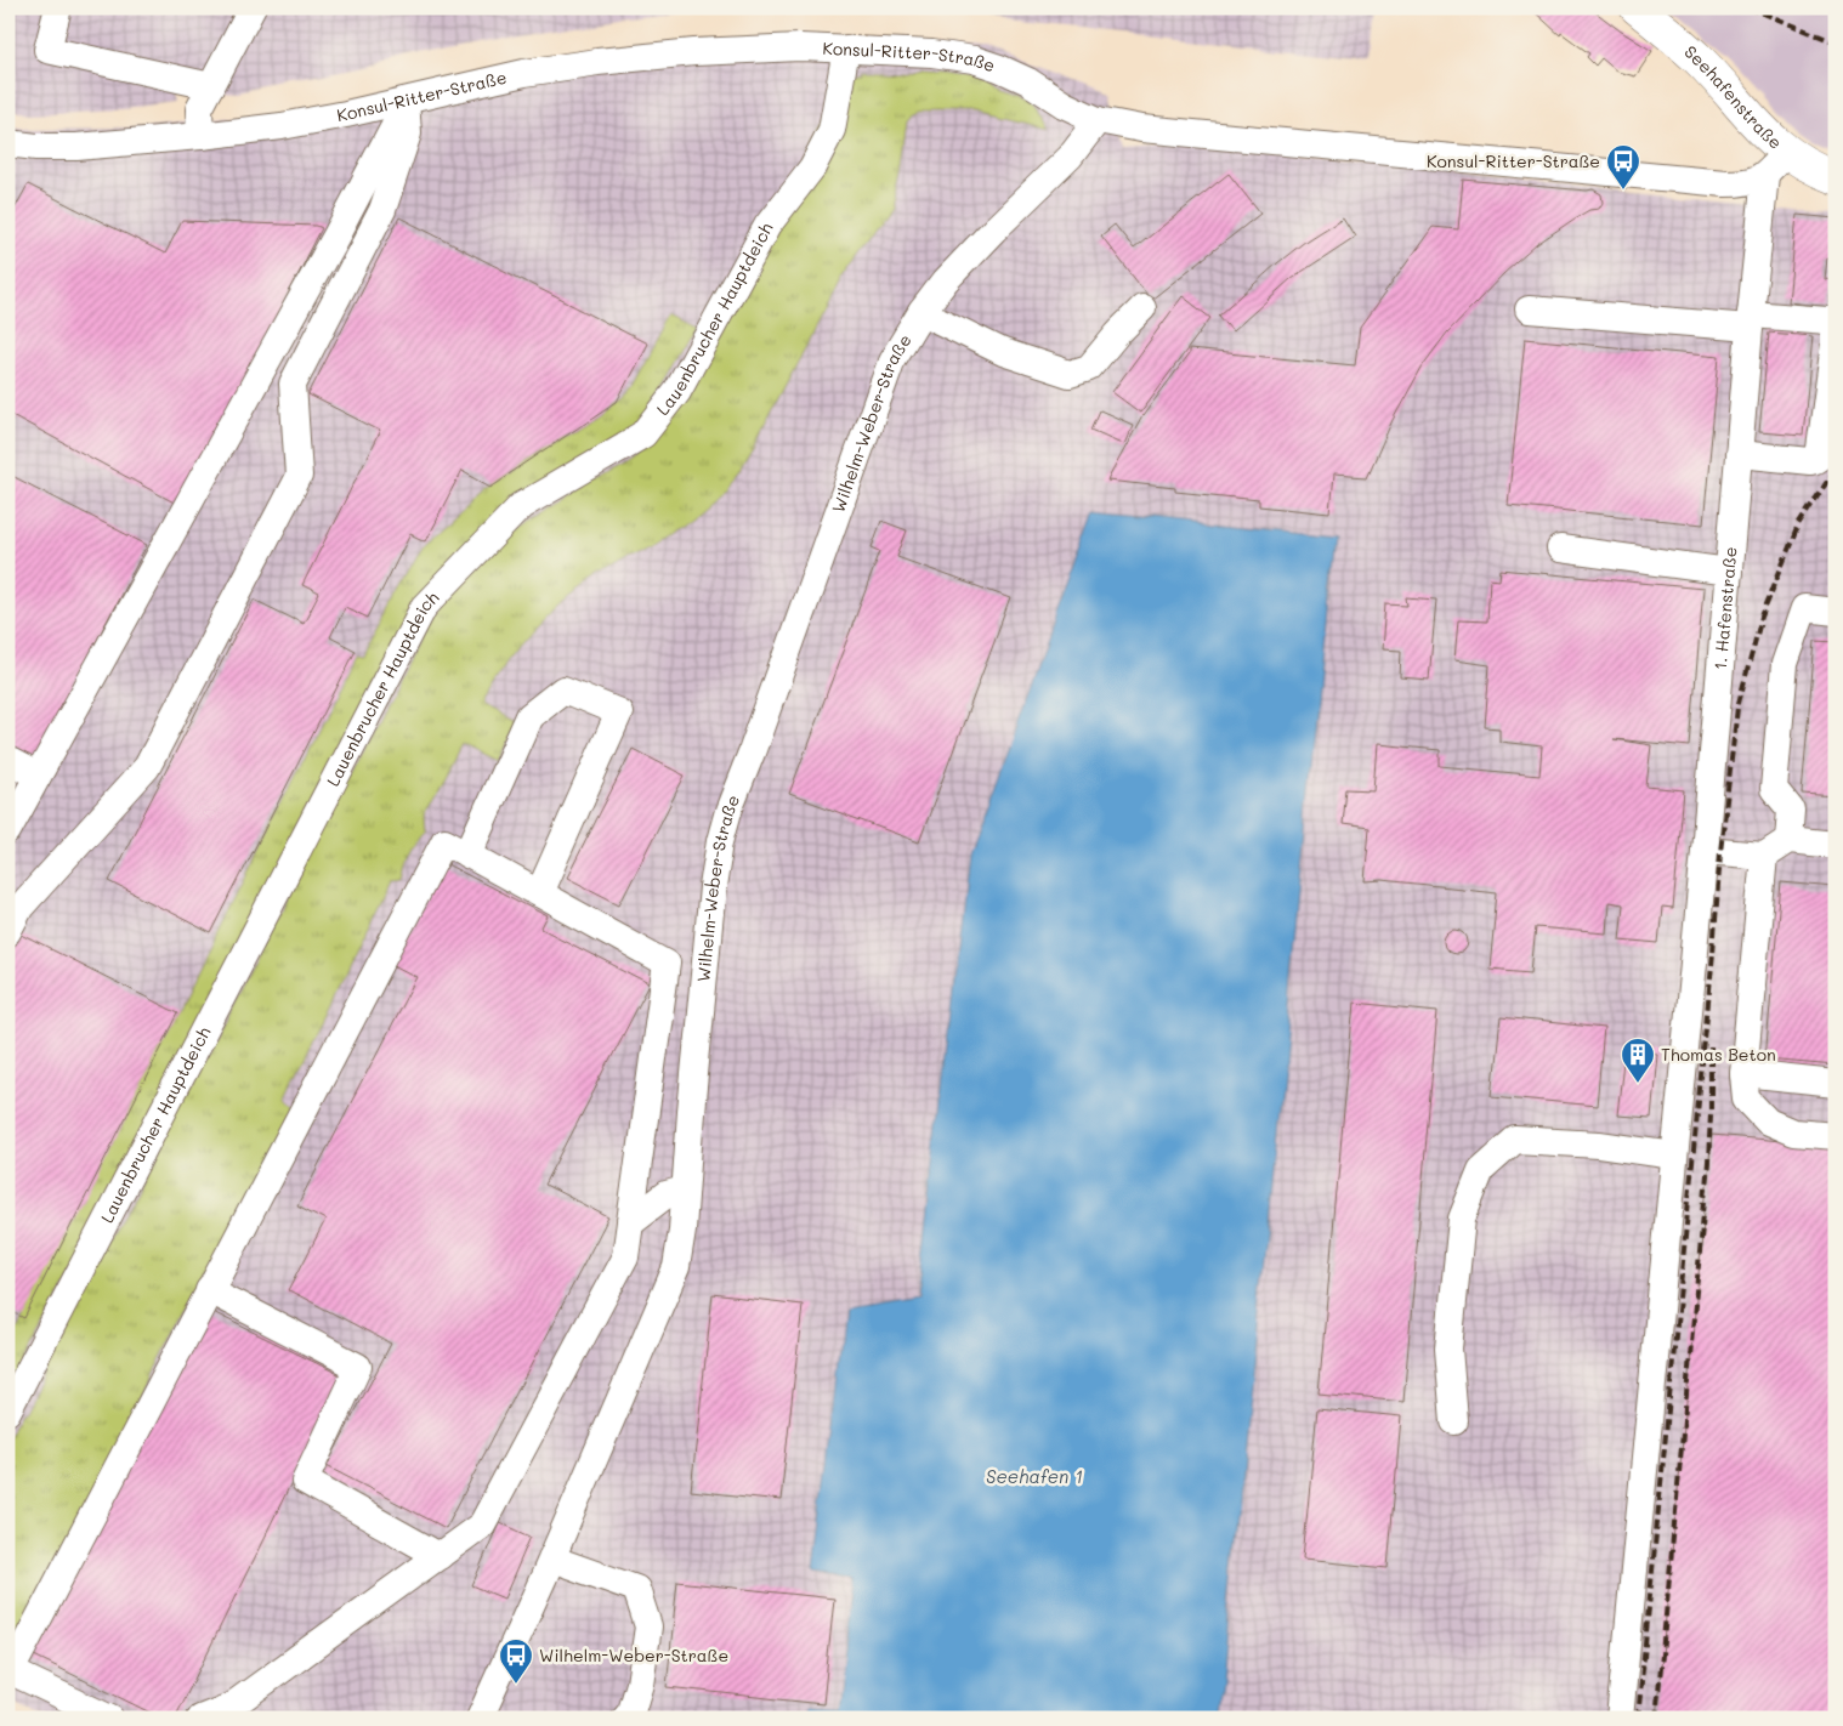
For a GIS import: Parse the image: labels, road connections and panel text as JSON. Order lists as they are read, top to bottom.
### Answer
{
  "streets": {
    "main road": ["Seehafenstraße"],
    "street": [
      "Konsul-Ritter-Straße",
      "Lauenbrucher Hauptdeich",
      "Wilhelm-Weber-Straße",
      "1. Hafenstraße"
    ]
  },
  "crossings": [
    ["Konsul-Ritter-Straße", "Seehafenstraße"],
    ["Konsul-Ritter-Straße", "Lauenbrucher Hauptdeich"],
    ["Konsul-Ritter-Straße", "Wilhelm-Weber-Straße"],
    ["Konsul-Ritter-Straße", "1. Hafenstraße"],
    ["Seehafenstraße", "1. Hafenstraße"]
  ],
  "water": ["Seehafen 1"],
  "places": {
    "bus stop": ["Konsul-Ritter-Straße", "Wilhelm-Weber-Straße"],
    "building": ["Thomas Beton"]
  }
}
